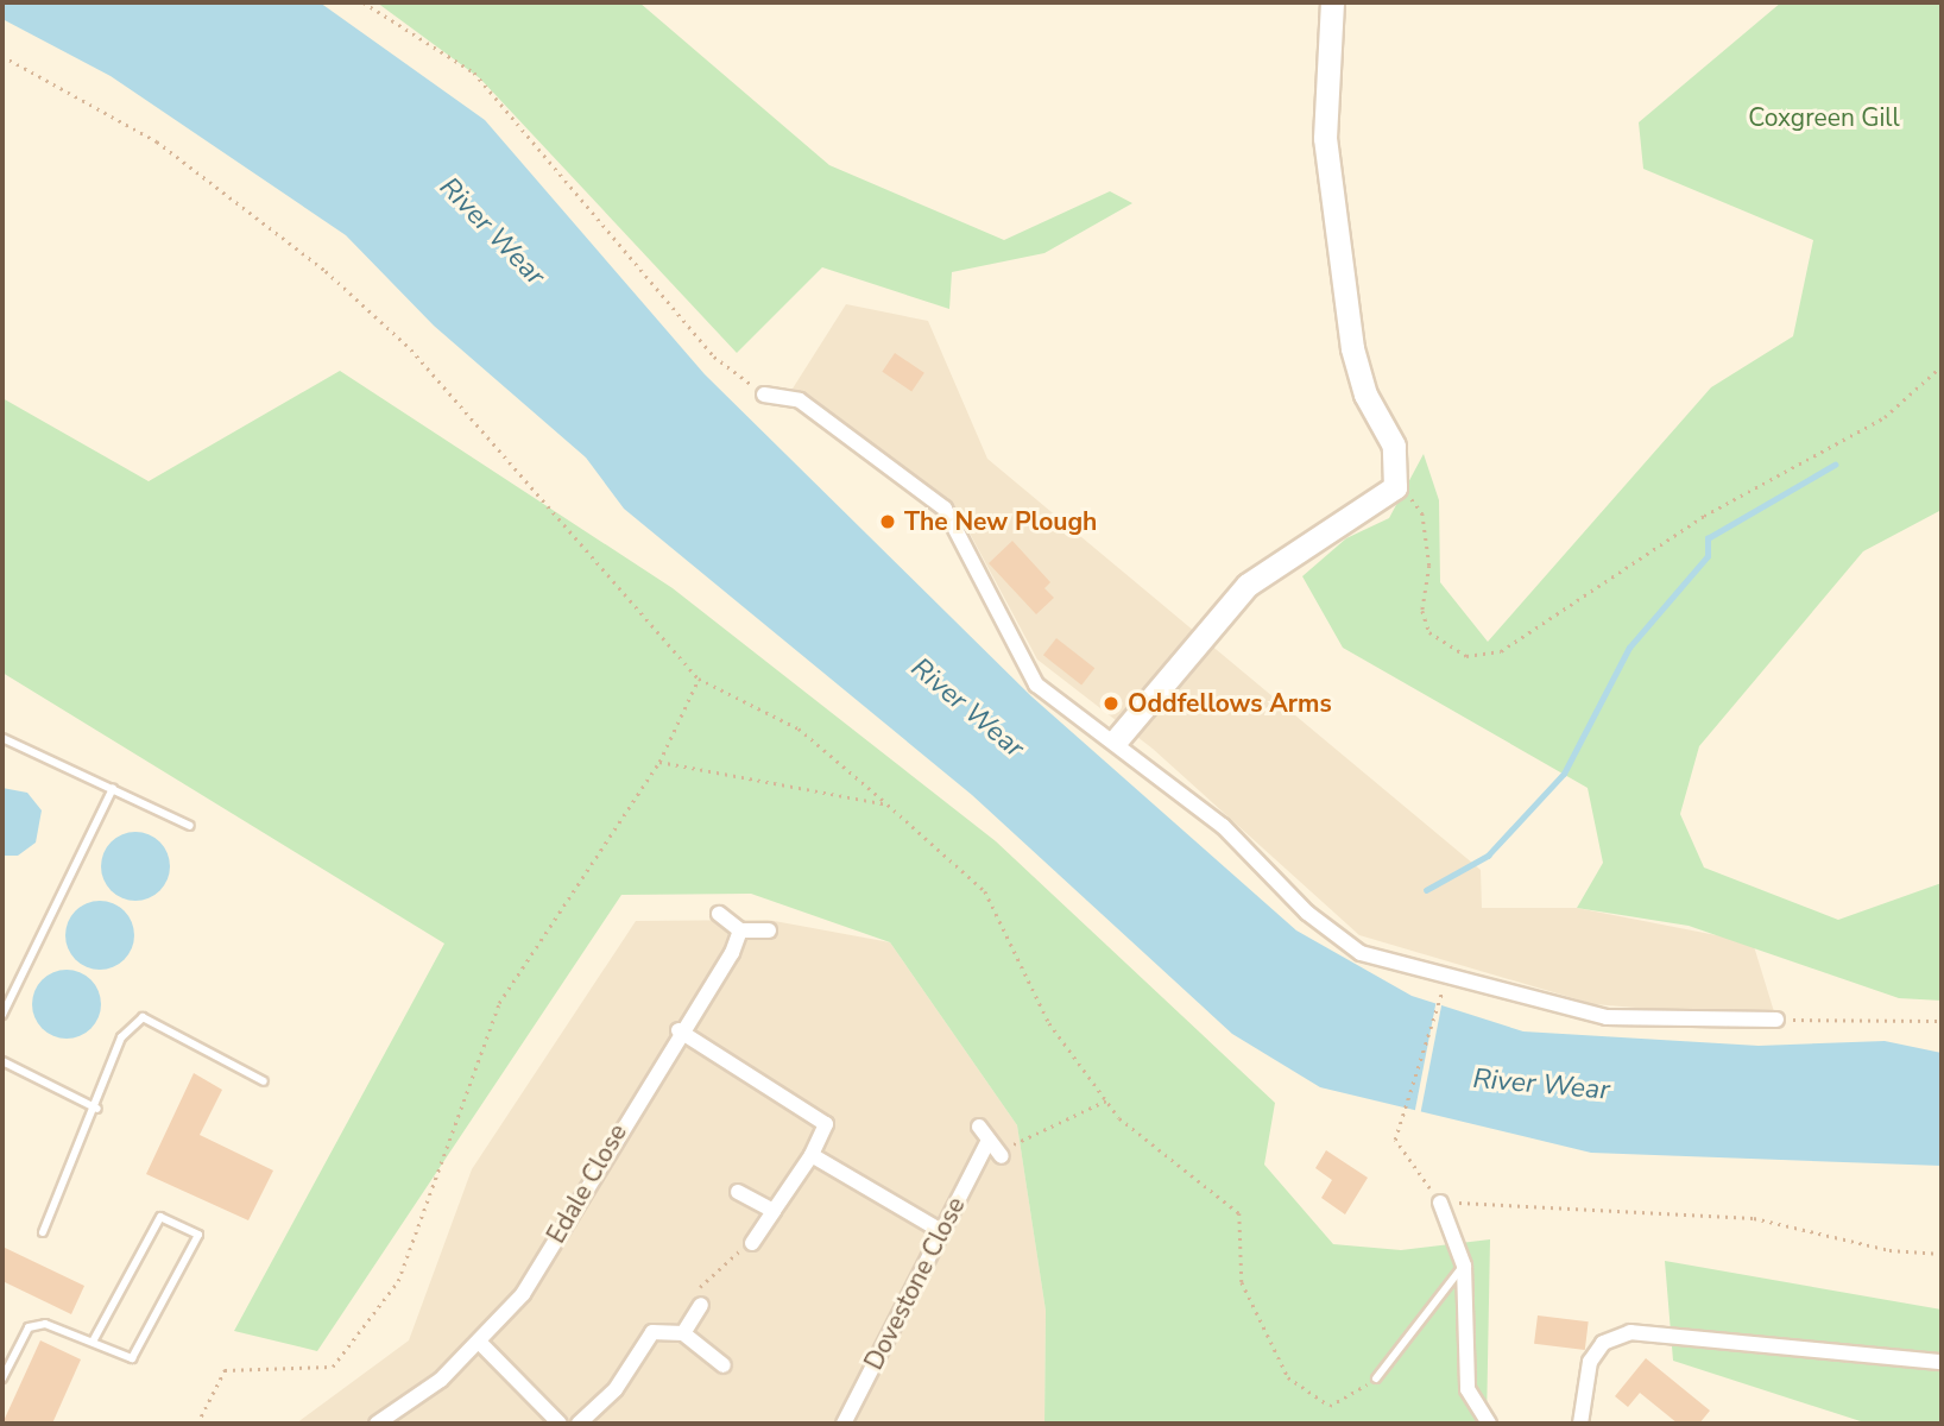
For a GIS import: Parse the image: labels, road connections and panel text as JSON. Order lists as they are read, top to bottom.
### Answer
{
  "streets": {
    "street": ["Edale Close", "Dovestone Close"]
  },
  "water": ["River Wear"],
  "parks": ["Coxgreen Gill"],
  "places": ["The New Plough", "Oddfellows Arms"]
}
